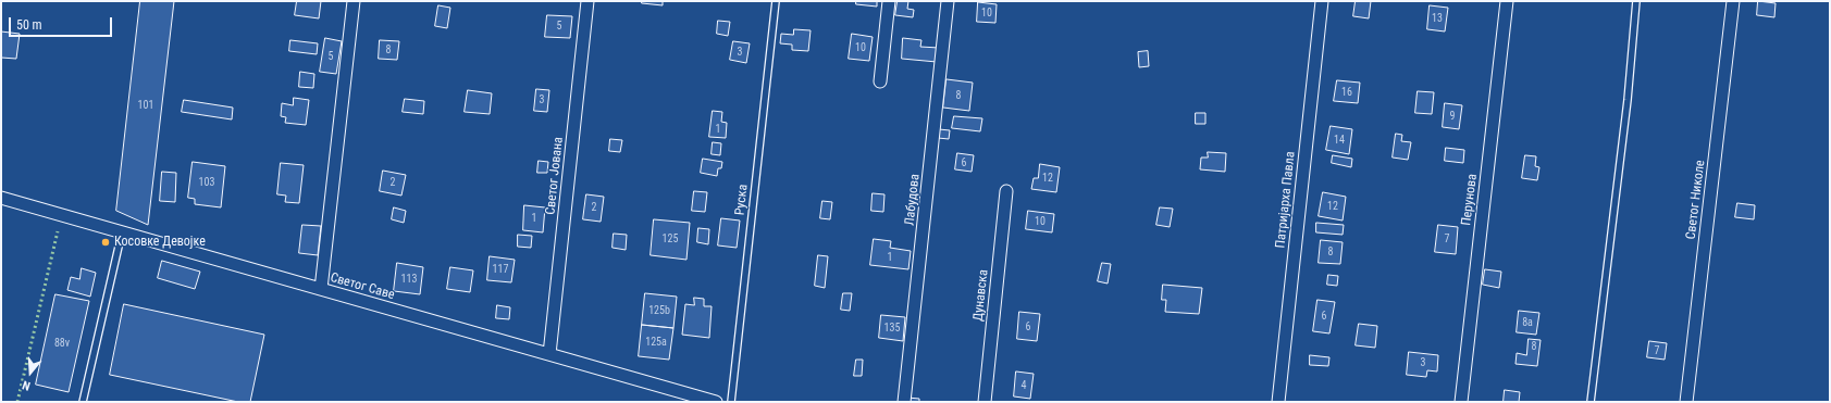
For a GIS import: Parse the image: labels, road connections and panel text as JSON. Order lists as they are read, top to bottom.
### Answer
{
  "streets": {
    "street": [
      "Светог Јована",
      "Лабудова",
      "Патријарха Павла",
      "Перунова",
      "Светог Николе",
      "Светог Саве",
      "Дунавска"
    ],
    "lane": ["Руска"]
  },
  "crossings": [
    ["Светог Јована", "Светог Саве"]
  ],
  "places": ["Косовке Девојке"],
  "house_numbers": [
    "10",
    "13",
    "5",
    "10",
    "8",
    "3",
    "5",
    "16",
    "8",
    "3",
    "101",
    "9",
    "1",
    "14",
    "6",
    "12",
    "103",
    "2",
    "12",
    "2",
    "1",
    "10",
    "125",
    "7",
    "8",
    "1",
    "117",
    "113",
    "125b",
    "6",
    "8a",
    "6",
    "135",
    "125a",
    "88v",
    "8",
    "7",
    "3",
    "4"
  ],
  "scale_bar": "50 m",
  "north": "bottom"
}
